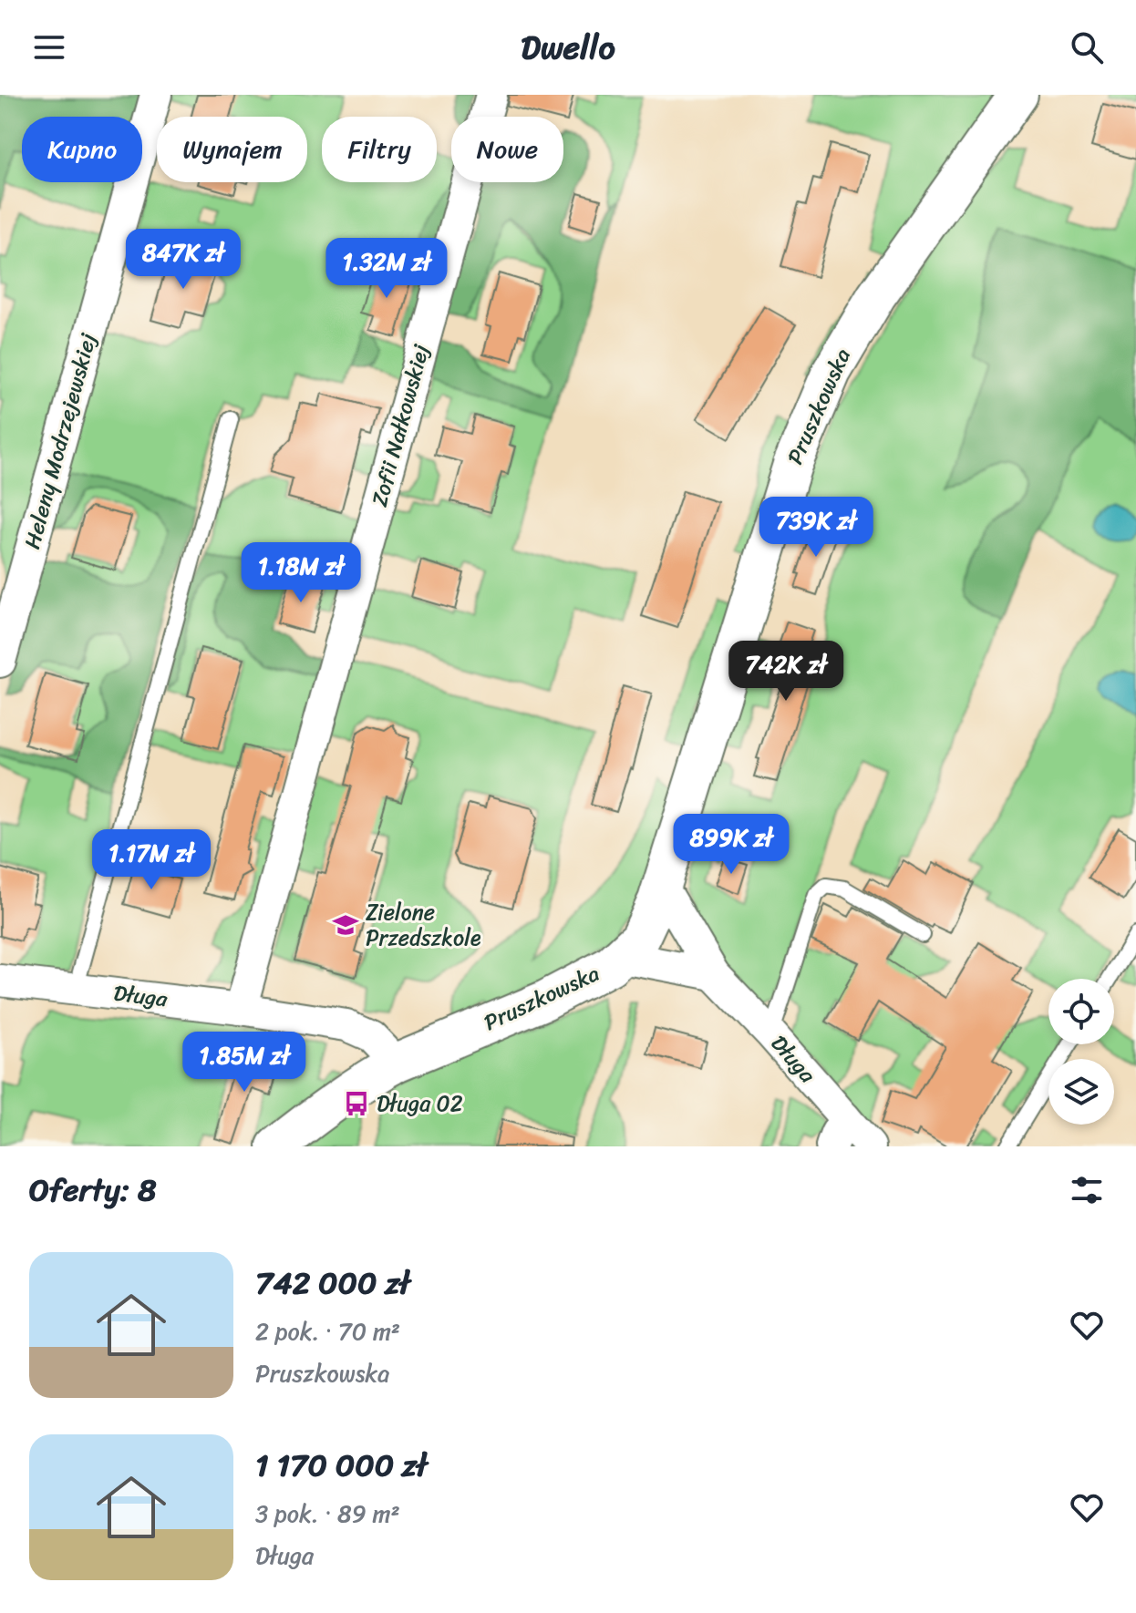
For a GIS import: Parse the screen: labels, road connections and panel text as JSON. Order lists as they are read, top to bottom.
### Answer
{
  "streets": {
    "street": [
      "Pruszkowska",
      "Zofii Nałkowskiej",
      "Heleny Modrzejewskiej",
      "Długa"
    ]
  },
  "crossings": [
    ["Pruszkowska", "Długa"],
    ["Zofii Nałkowskiej", "Długa"]
  ],
  "places": {
    "school or university": ["Zielone Przedszkole"],
    "bus stop": ["Długa 02"]
  },
  "page": {
    "header": "Dwello",
    "chip": [
      "Kupno",
      "Wynajem",
      "Filtry",
      "Nowe"
    ],
    "price": [
      "847K zł",
      "1.32M zł",
      "739K zł",
      "1.18M zł",
      "742K zł",
      "899K zł",
      "1.17M zł",
      "1.85M zł"
    ],
    "heading": "Oferty: 8",
    "list": [
      {
        "name": "742 000 zł",
        "note": "2 pok. · 70 m² · Pruszkowska"
      },
      {
        "name": "1 170 000 zł",
        "note": "3 pok. · 89 m² · Długa"
      }
    ]
  }
}
